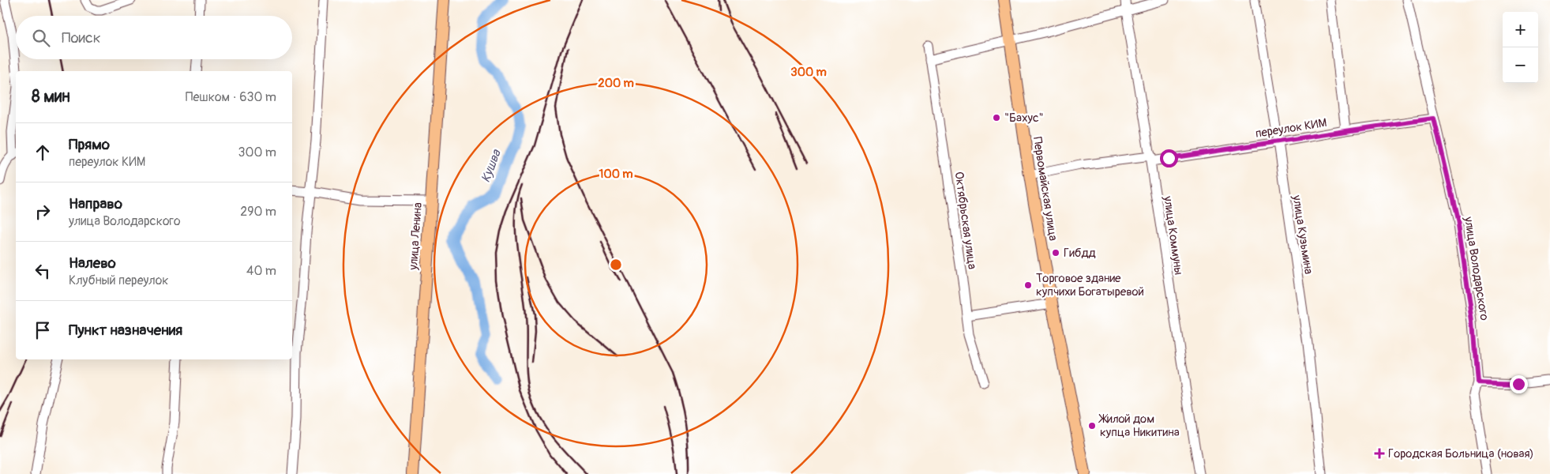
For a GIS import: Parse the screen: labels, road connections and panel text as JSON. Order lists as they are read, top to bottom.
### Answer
{
  "streets": {
    "main road": ["Первомайская улица", "улица Ленина"],
    "street": [
      "переулок КИМ",
      "Октябрьская улица",
      "улица Кузьмина",
      "улица Коммуны",
      "улица Володарского"
    ]
  },
  "crossings": [
    ["переулок КИМ", "Первомайская улица"],
    ["переулок КИМ", "улица Кузьмина"],
    ["переулок КИМ", "улица Коммуны"],
    ["переулок КИМ", "улица Володарского"]
  ],
  "water": ["Кушва"],
  "places": {
    "other": [
      "\"Бахус\"",
      "Гибдд",
      "Торговое здание купчихи Богатыревой",
      "Жилой дом купца Никитина"
    ],
    "health": ["Городская Больница (новая)"]
  },
  "page": {
    "map_buttons": ["+", "−"],
    "search": "Поиск",
    "heading": ["8 мин", "Пешком · 630 m"],
    "list": [
      ["Прямо", "переулок КИМ", "300 m"],
      ["Направо", "улица Володарского", "290 m"],
      ["Налево", "Клубный переулок", "40 m"],
      "Пункт назначения"
    ]
  },
  "rings": ["300 m", "200 m", "100 m"]
}
